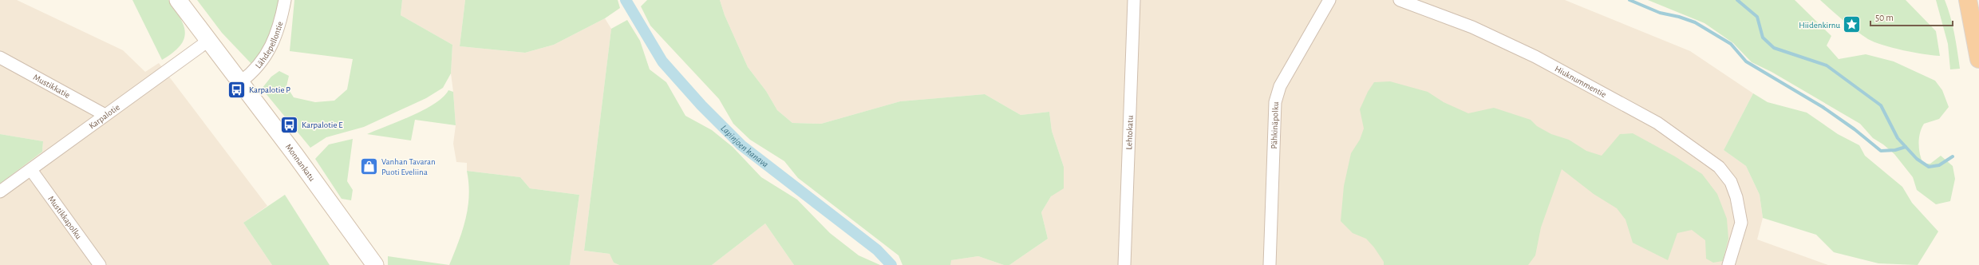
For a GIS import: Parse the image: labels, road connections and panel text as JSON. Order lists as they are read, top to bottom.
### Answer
{
  "streets": {
    "main road": ["Monnankatu"],
    "street": [
      "Lähdepellontie",
      "Hiuknummentie",
      "Mustikkatie",
      "Karpalotie",
      "Pähkinäpolku",
      "Lehtokatu",
      "Mustikkapolku"
    ]
  },
  "crossings": [
    ["Lähdepellontie", "Monnankatu"],
    ["Mustikkatie", "Karpalotie"],
    ["Karpalotie", "Monnankatu"],
    ["Karpalotie", "Mustikkapolku"]
  ],
  "water": ["Lapinjoen kanava"],
  "places": {
    "place": ["Hiidenkirnu"],
    "bus stop": ["Karpalotie P", "Karpalotie E"],
    "shop": ["Vanhan Tavaran Puoti Eveliina"]
  },
  "scale_bar": "50 m"
}
